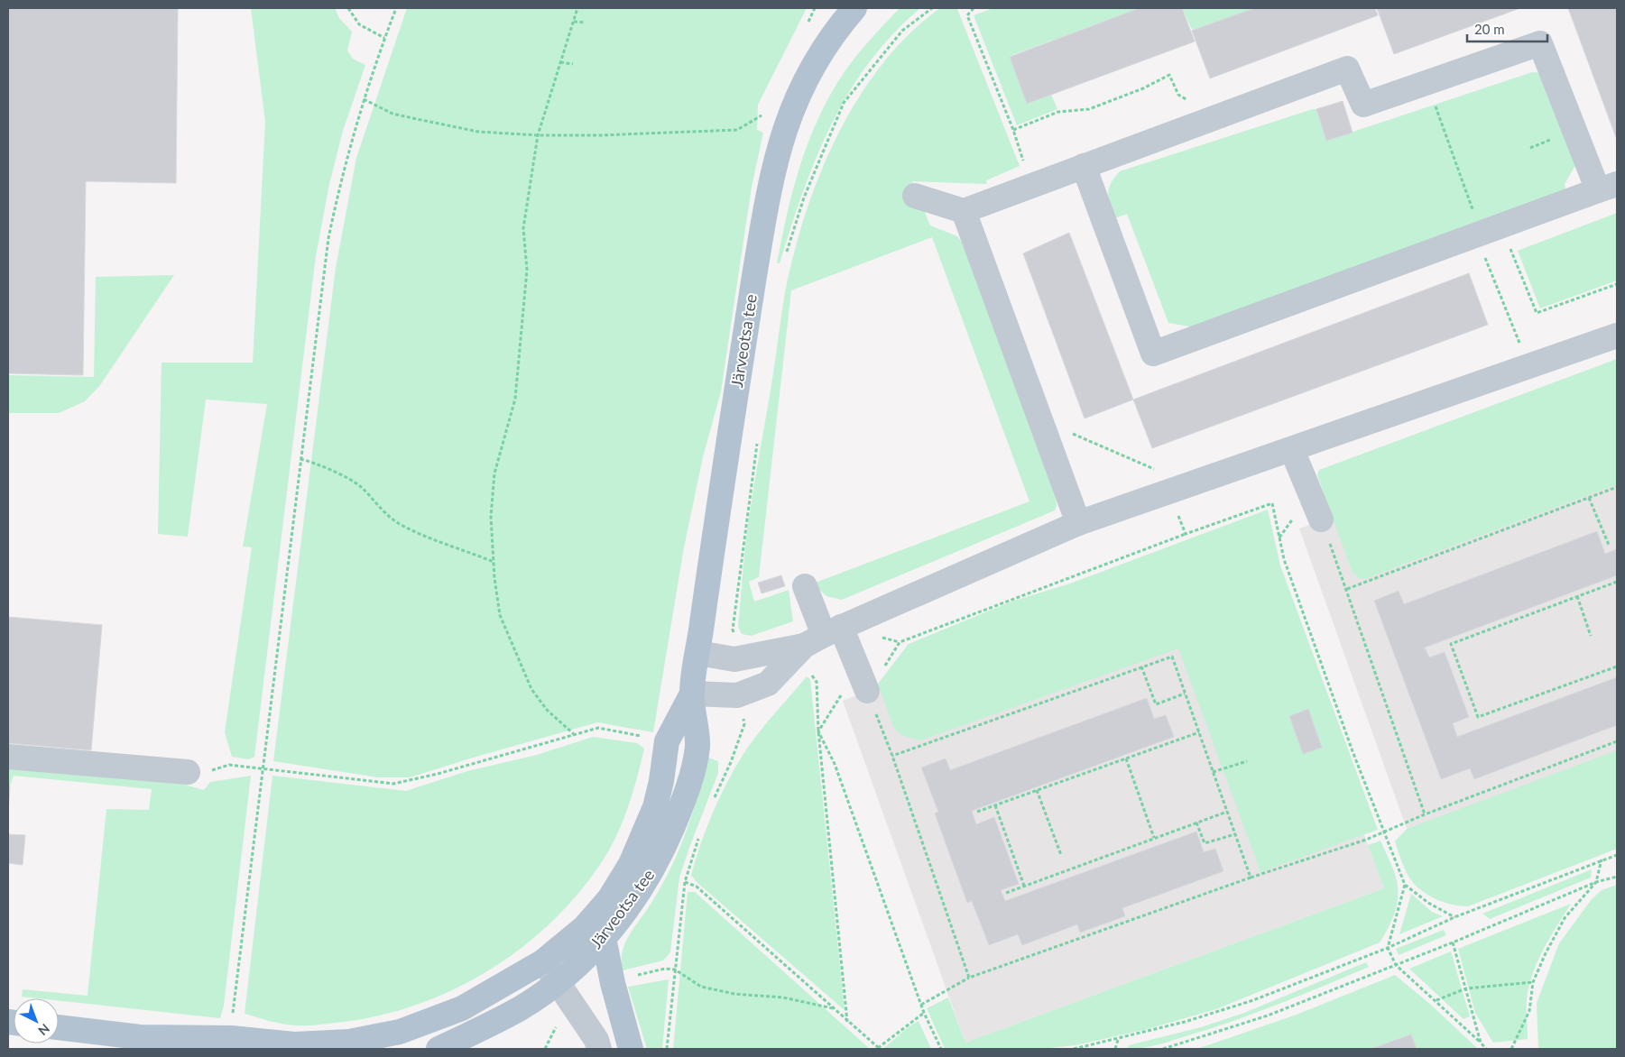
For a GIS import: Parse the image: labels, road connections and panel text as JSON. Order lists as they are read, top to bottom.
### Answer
{
  "streets": {
    "main road": ["Järveotsa tee"]
  },
  "scale_bar": "20 m",
  "north": "bottom right"
}
